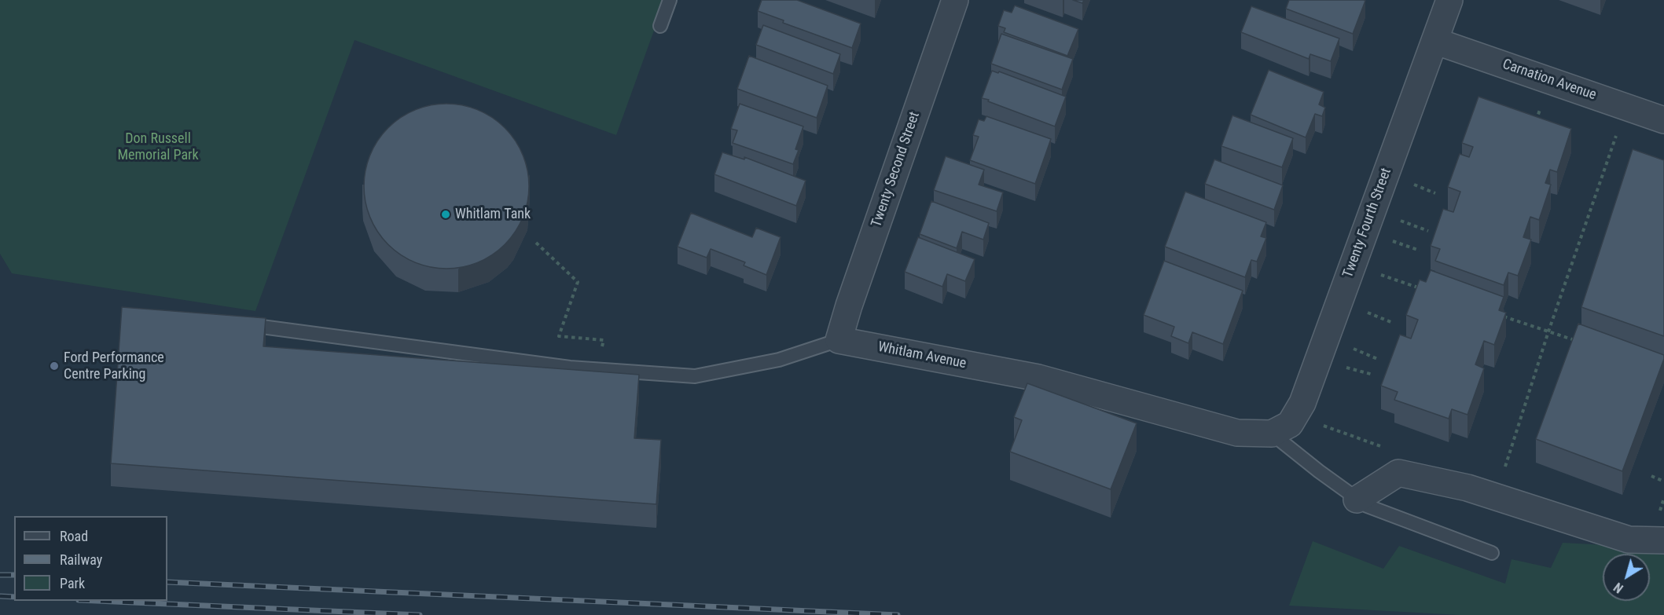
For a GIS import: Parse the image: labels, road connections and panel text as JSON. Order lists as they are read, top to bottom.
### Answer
{
  "streets": {
    "street": [
      "Carnation Avenue",
      "Twenty Second Street",
      "Twenty Fourth Street",
      "Whitlam Avenue"
    ]
  },
  "crossings": [
    ["Carnation Avenue", "Twenty Fourth Street"],
    ["Twenty Second Street", "Whitlam Avenue"],
    ["Twenty Fourth Street", "Whitlam Avenue"]
  ],
  "parks": ["Don Russell Memorial Park"],
  "places": ["Whitlam Tank", "Ford Performance Centre Parking"],
  "legend": ["Road", "Railway", "Park"],
  "north": "bottom left"
}
